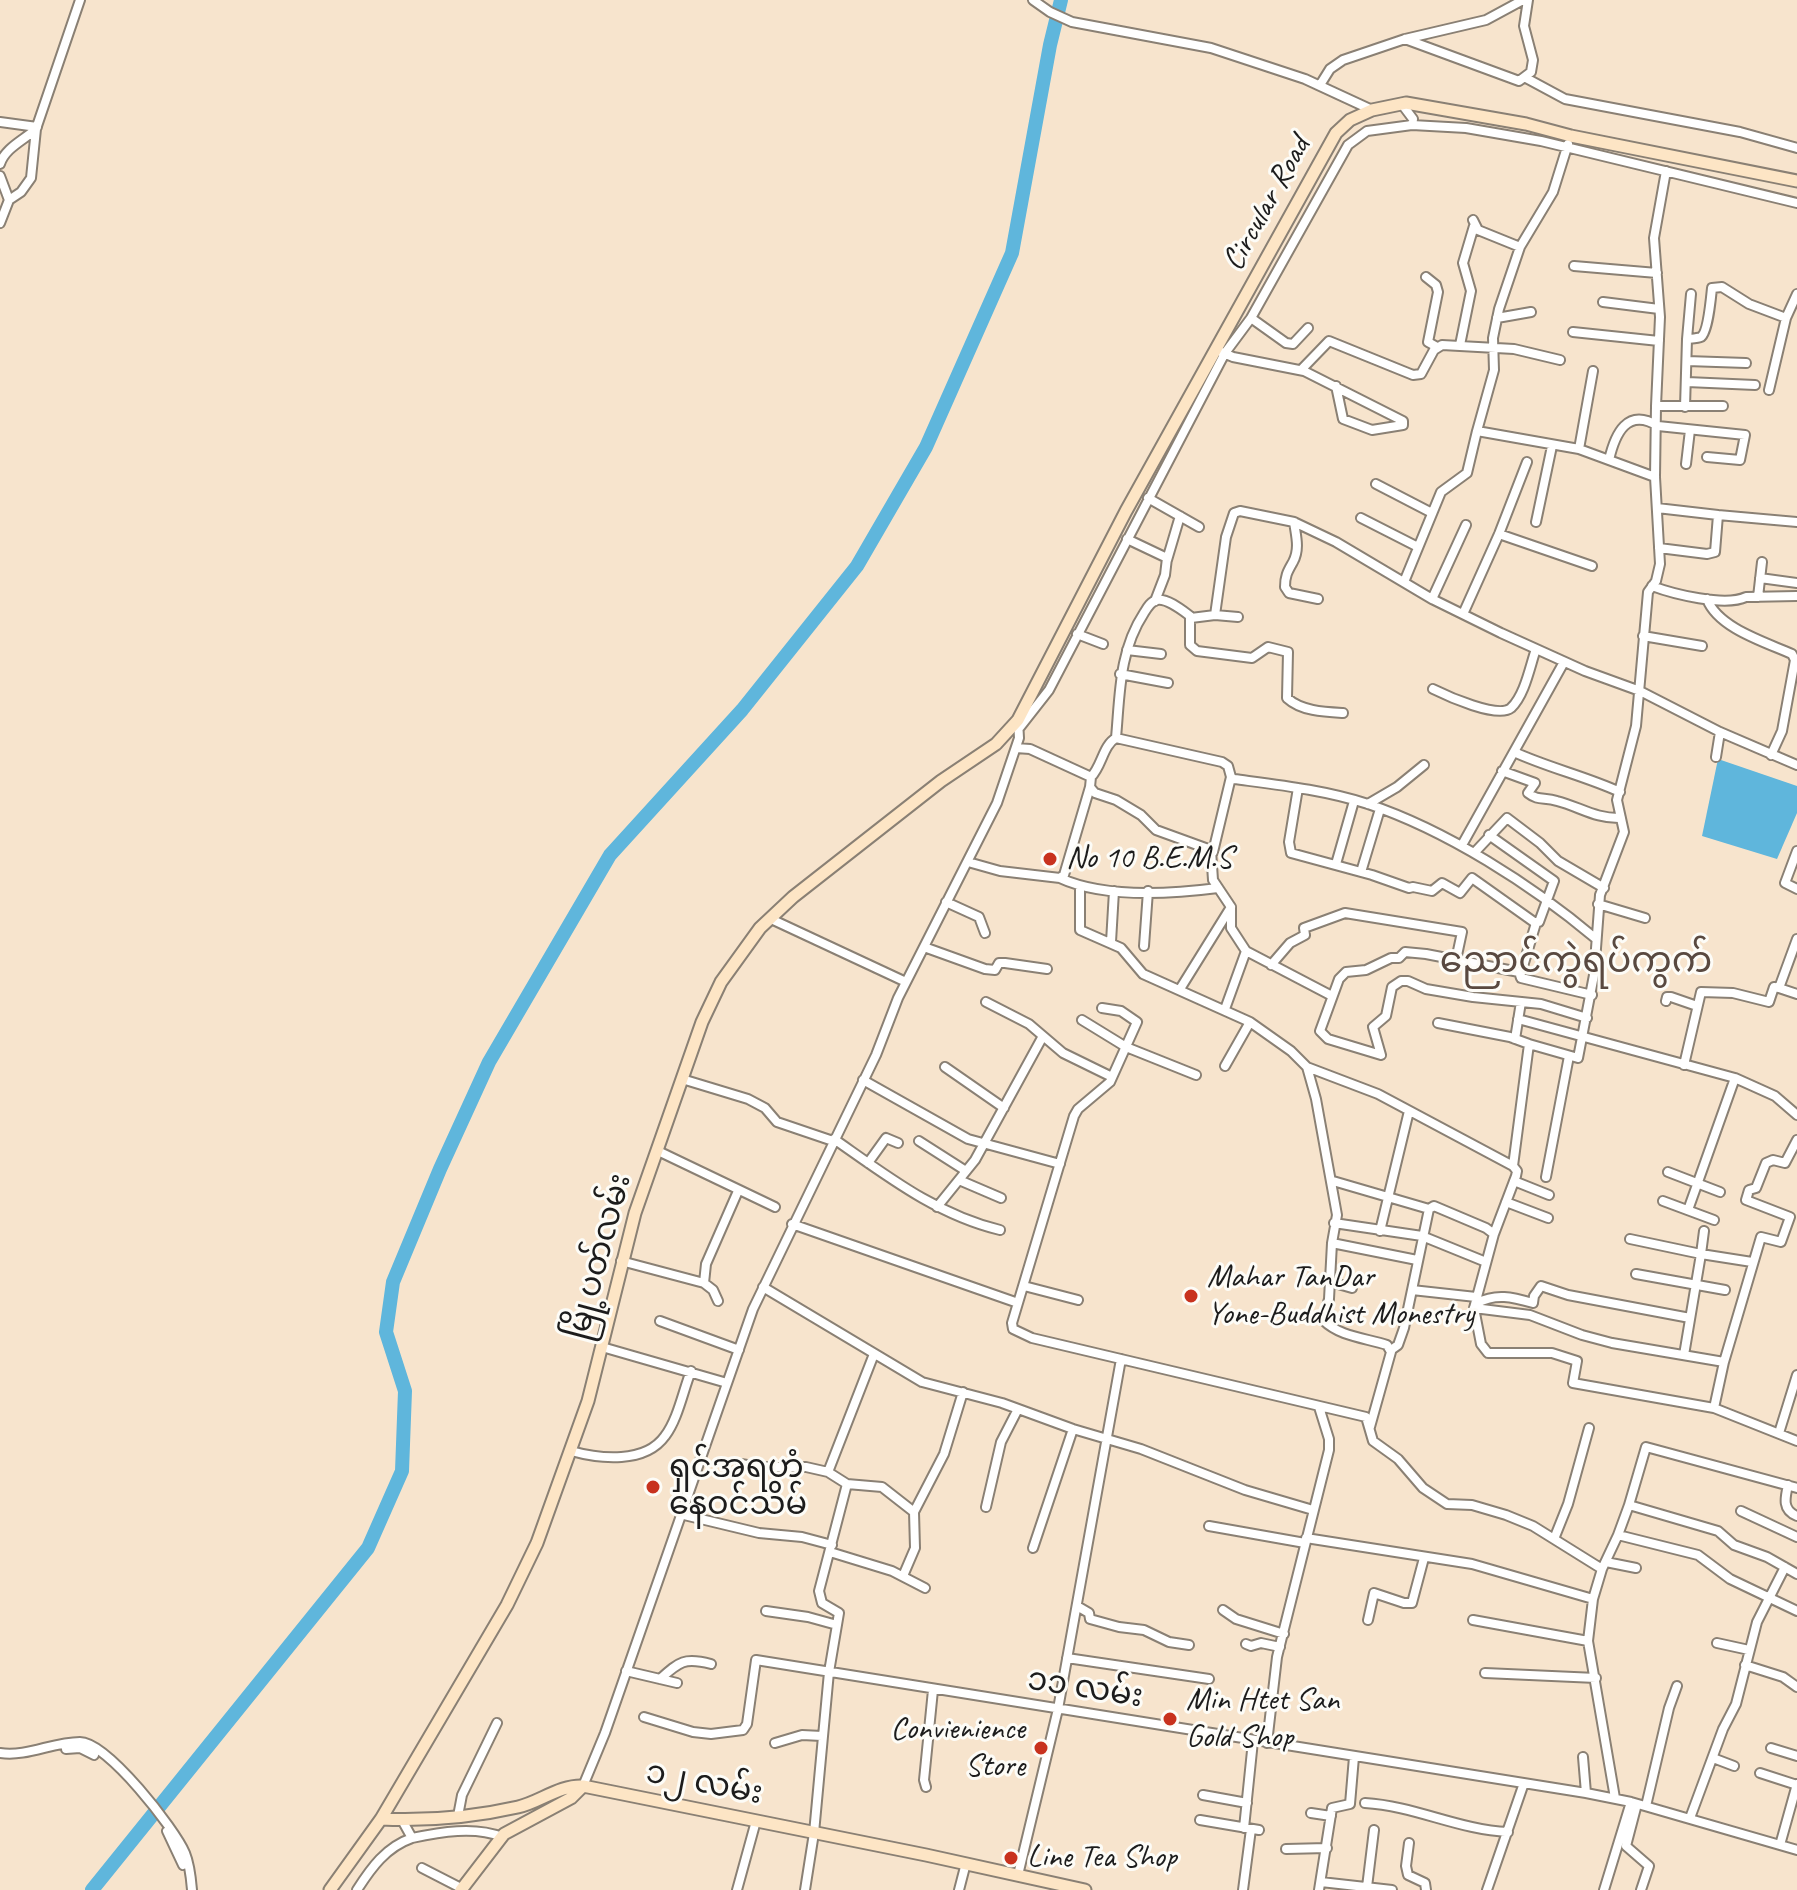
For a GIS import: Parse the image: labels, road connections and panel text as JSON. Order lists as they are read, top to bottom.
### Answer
{
  "streets": {
    "main road": ["Circular Road", "မြို့ပတ်လမ်း", "၁၂ လမ်း"],
    "street": ["၁၁ လမ်း"]
  },
  "crossings": [
    ["Circular Road", "မြို့ပတ်လမ်း"],
    ["မြို့ပတ်လမ်း", "၁၂ လမ်း"]
  ],
  "districts": ["ညောင်ကွဲရပ်ကွက်"],
  "places": [
    "No 10 B.E.M.S",
    "Mahar TanDar Yone-Buddhist Monestry",
    "ရှင်အရဟံ နေဝင်သိမ်",
    "Min Htet San Gold Shop",
    "Convienience Store",
    "Line Tea Shop"
  ]
}
